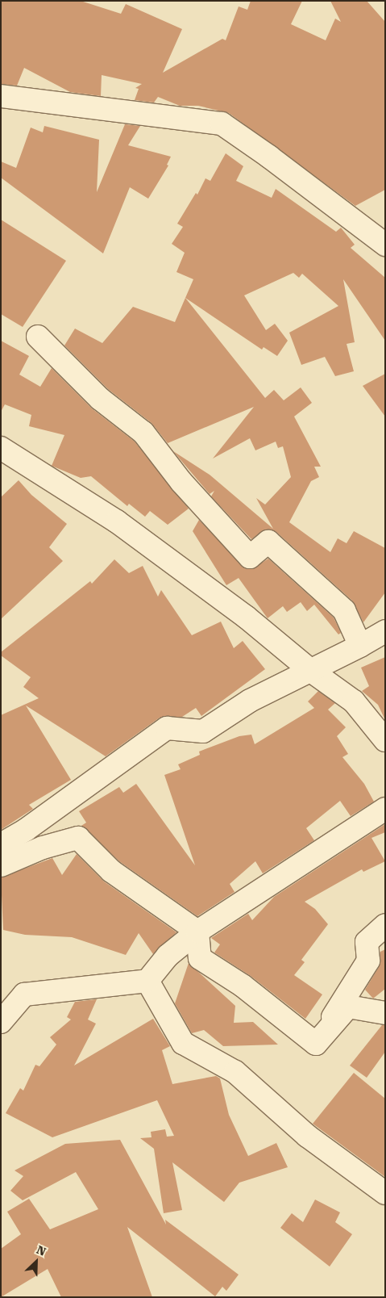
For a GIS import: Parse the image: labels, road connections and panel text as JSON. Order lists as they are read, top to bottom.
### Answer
{
  "north": "top right"
}
